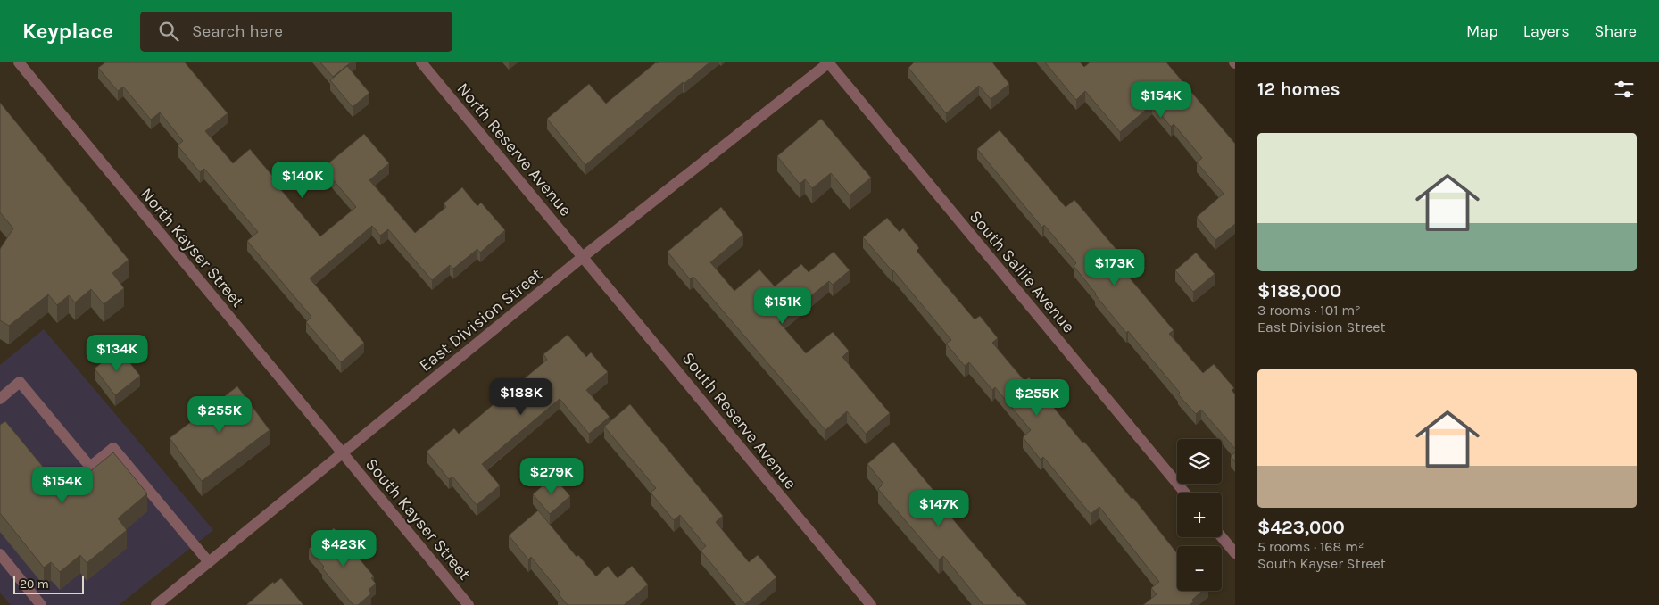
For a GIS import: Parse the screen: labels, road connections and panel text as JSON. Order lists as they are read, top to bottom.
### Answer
{
  "streets": {
    "street": [
      "North Reserve Avenue",
      "North Kayser Street",
      "South Sallie Avenue",
      "East Division Street",
      "South Reserve Avenue",
      "South Kayser Street"
    ]
  },
  "crossings": [
    ["North Reserve Avenue", "East Division Street"],
    ["North Reserve Avenue", "South Reserve Avenue"],
    ["North Kayser Street", "East Division Street"],
    ["North Kayser Street", "South Kayser Street"],
    ["South Sallie Avenue", "East Division Street"],
    ["East Division Street", "South Reserve Avenue"],
    ["East Division Street", "South Kayser Street"]
  ],
  "scale_bar": "20 m",
  "page": {
    "header": "Keyplace",
    "search": "Search here",
    "nav": ["Map", "Layers", "Share"],
    "heading": "12 homes",
    "price": [
      "$154K",
      "$140K",
      "$173K",
      "$151K",
      "$134K",
      "$188K",
      "$255K",
      "$255K",
      "$279K",
      "$154K",
      "$147K",
      "$423K"
    ],
    "list": [
      {
        "name": "$188,000",
        "note": "3 rooms · 101 m² · East Division Street"
      },
      {
        "name": "$423,000",
        "note": "5 rooms · 168 m² · South Kayser Street"
      }
    ],
    "map_buttons": ["+", "−"],
    "scale": "20 m"
  }
}
